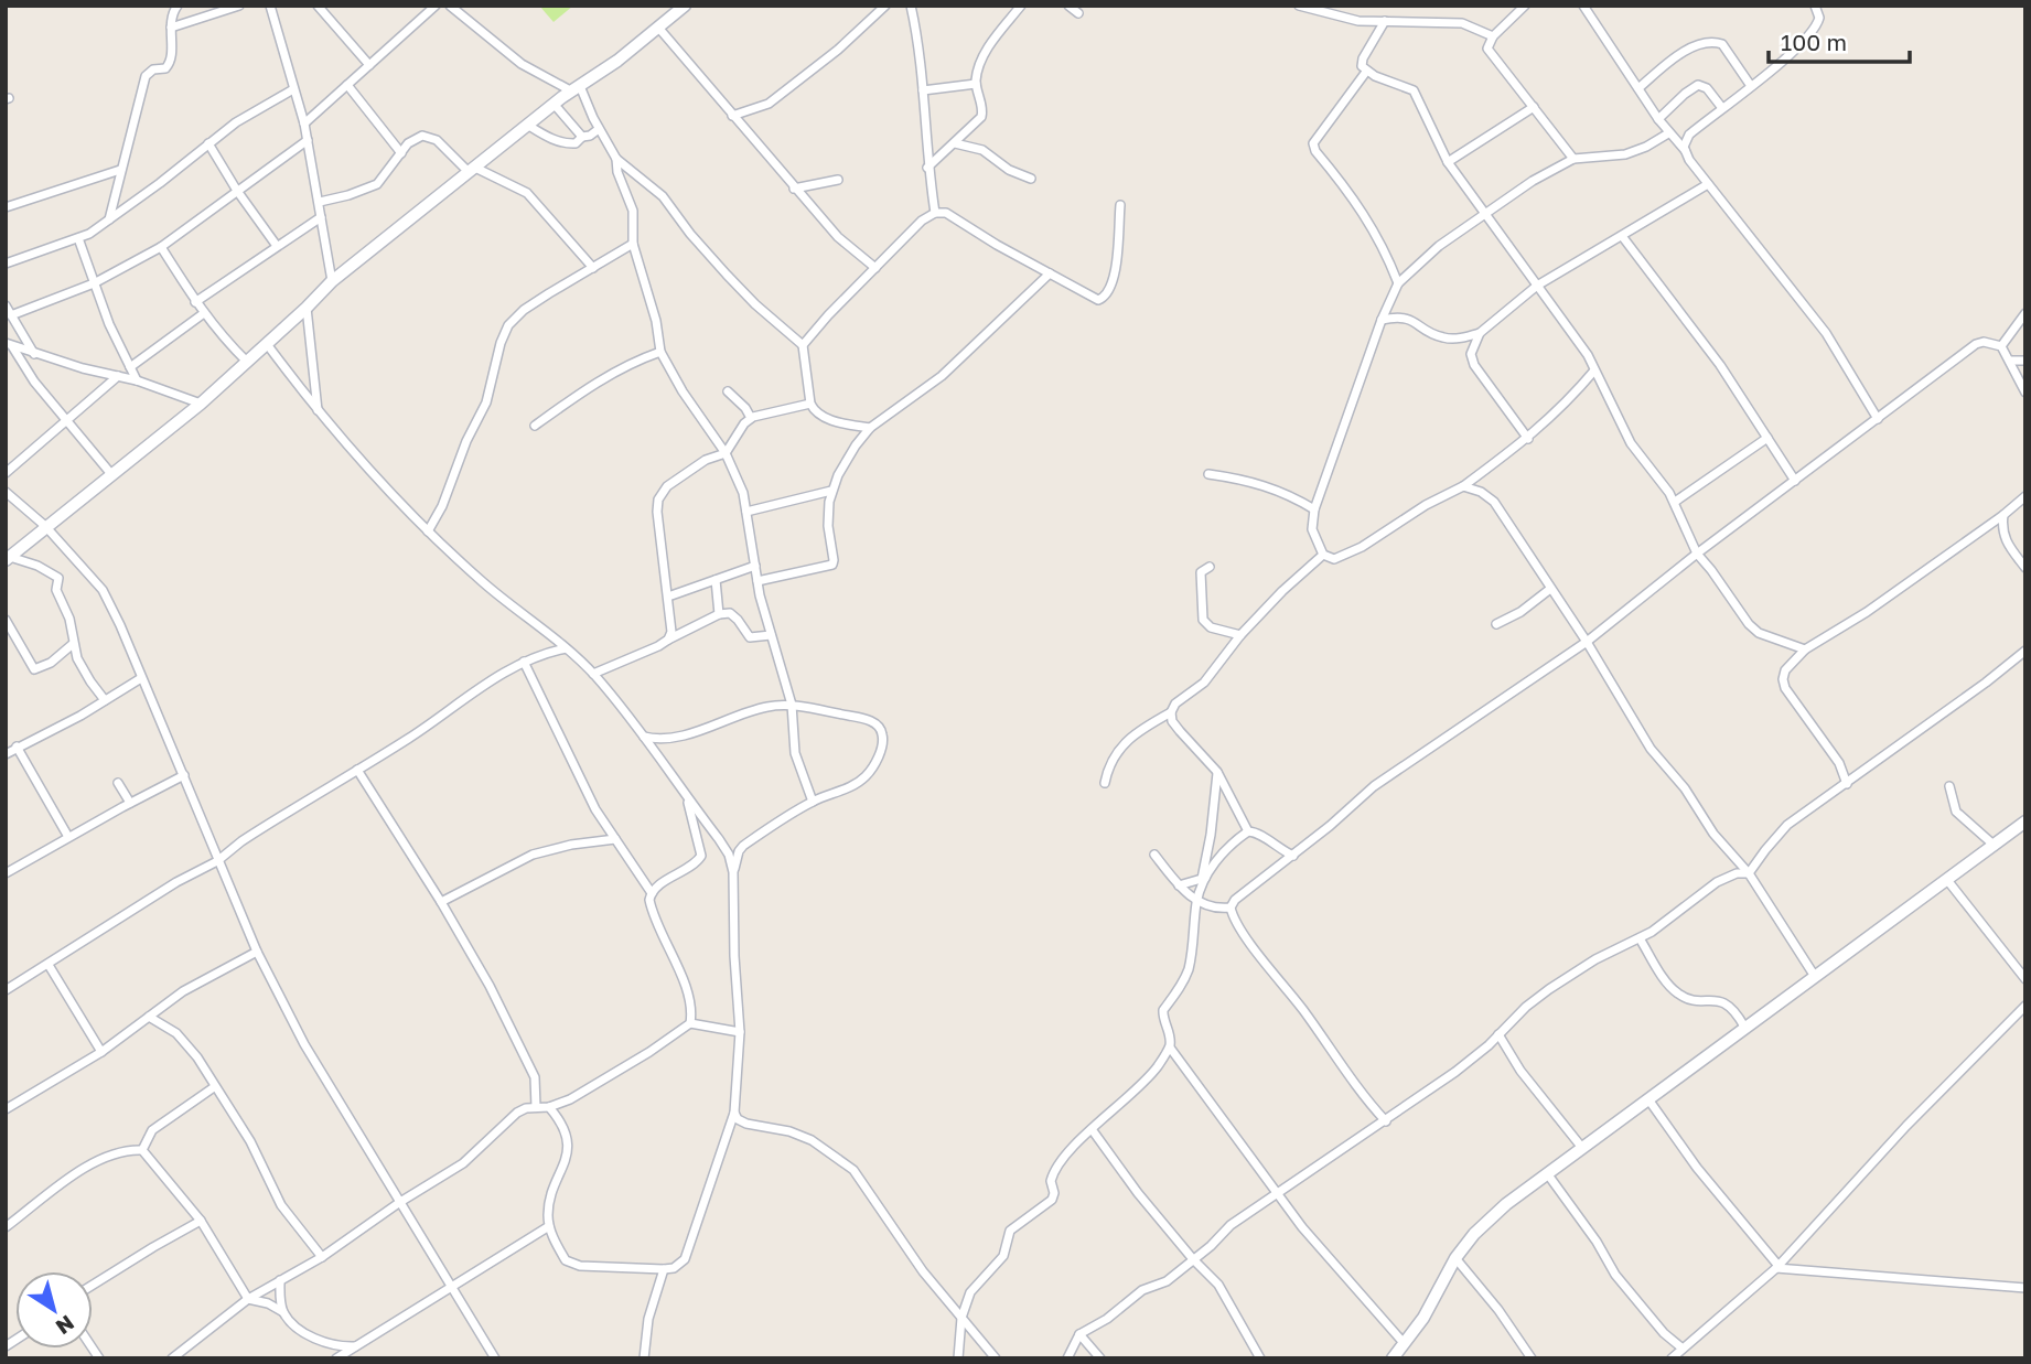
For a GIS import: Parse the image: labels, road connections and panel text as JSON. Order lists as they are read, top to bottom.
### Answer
{
  "scale_bar": "100 m",
  "north": "bottom right"
}
